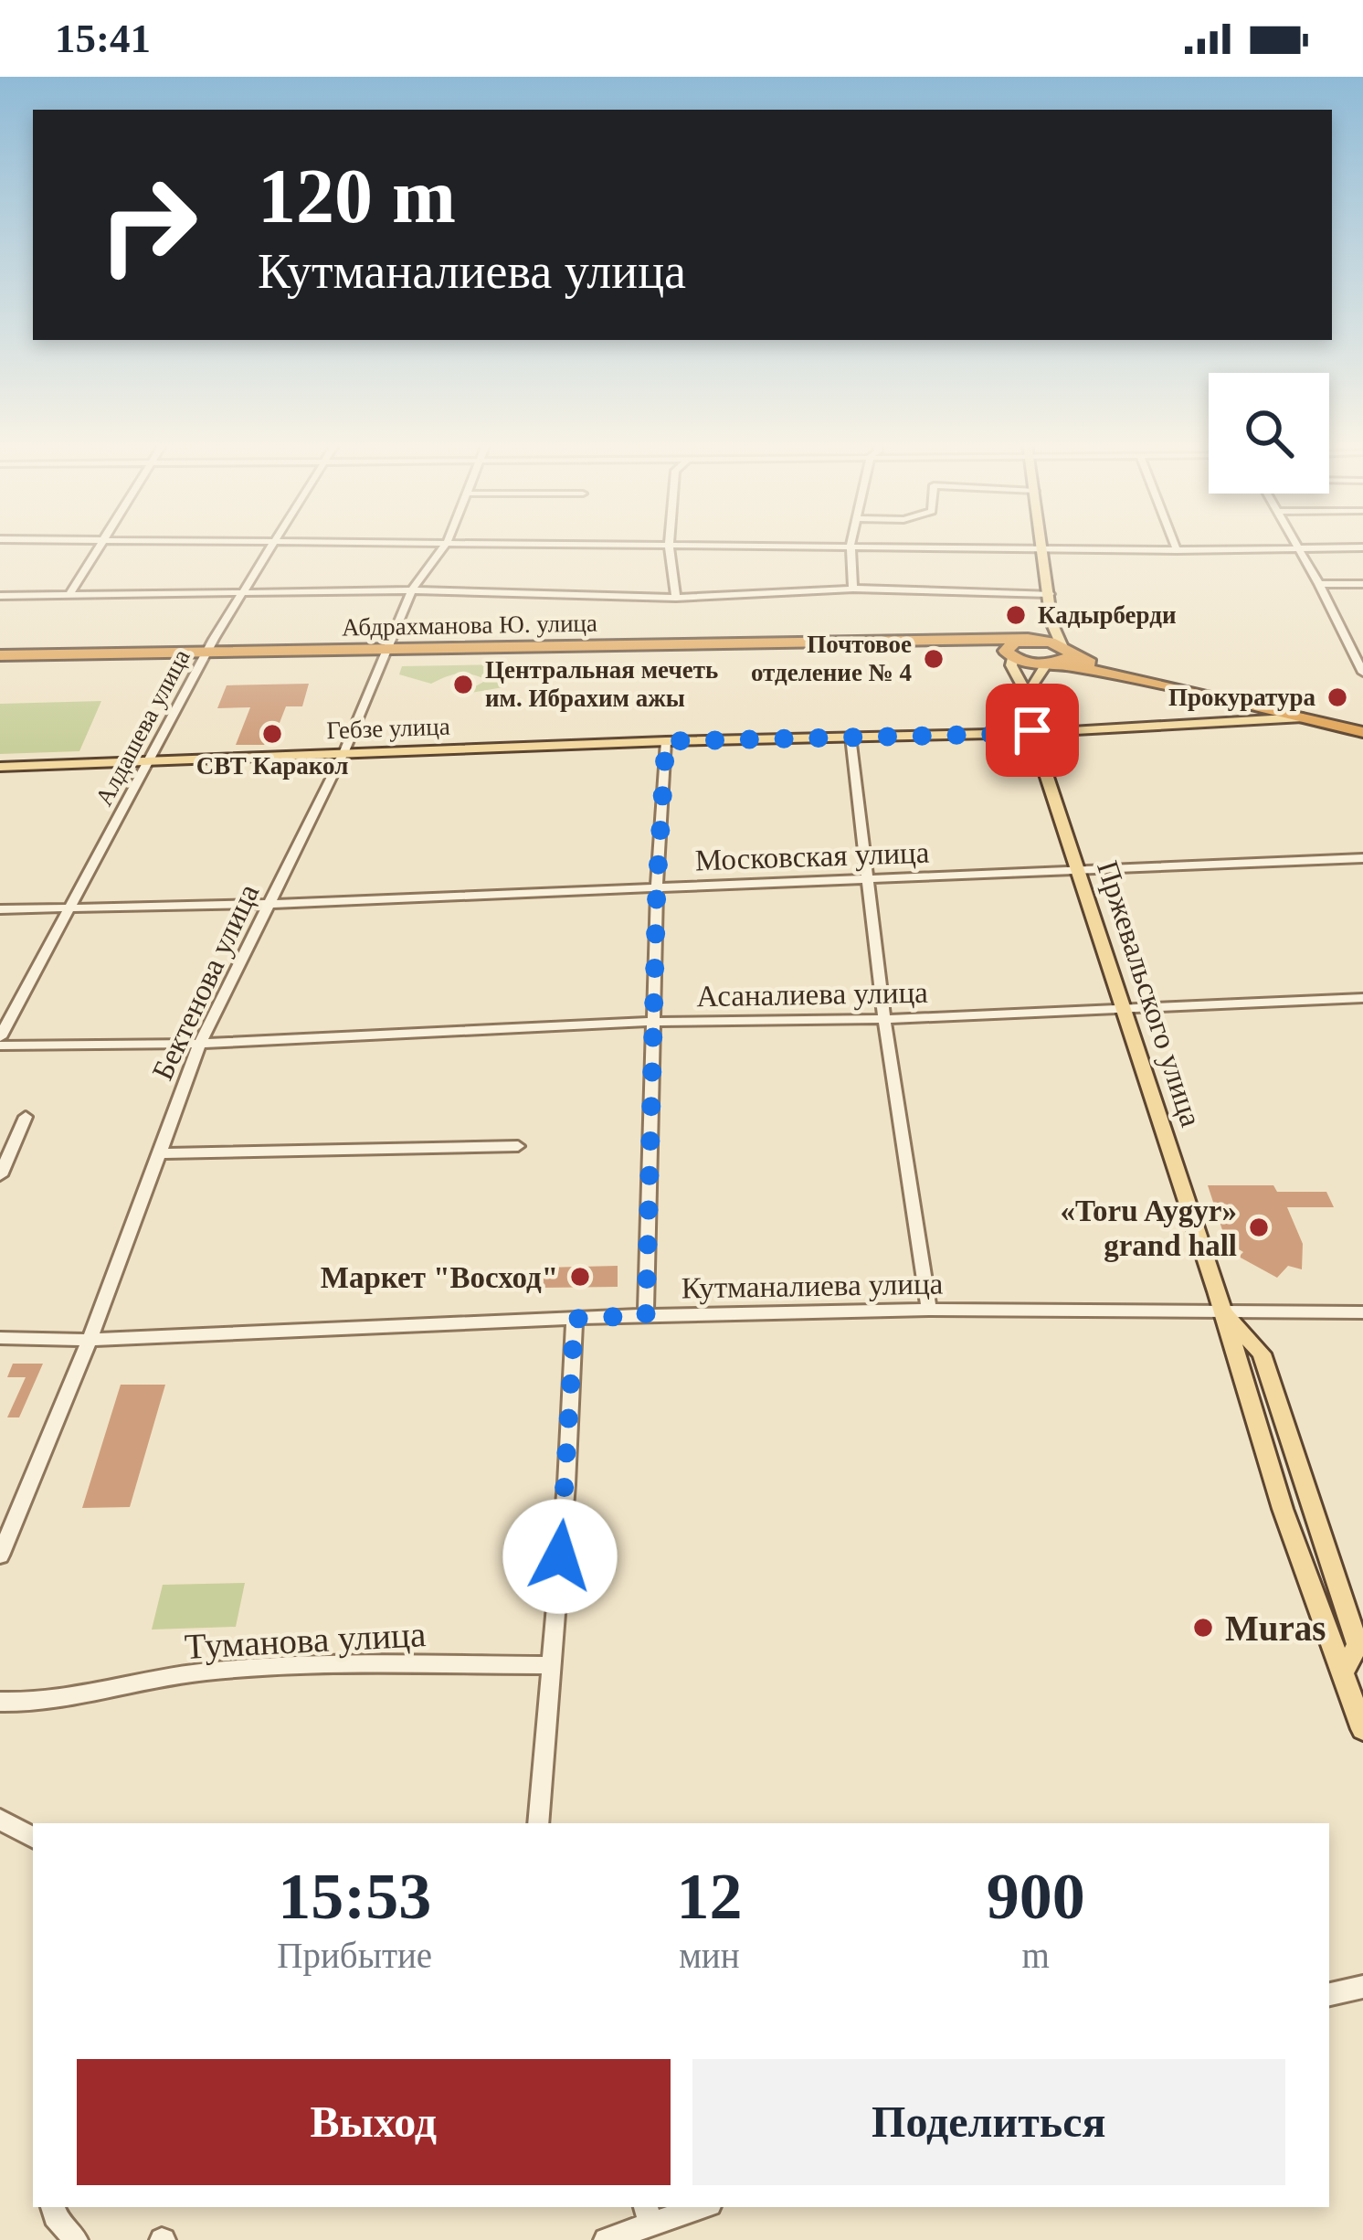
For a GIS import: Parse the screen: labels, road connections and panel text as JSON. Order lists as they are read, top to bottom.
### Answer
{
  "streets": {
    "highway": ["Абдрахманова Ю. улица"],
    "main road": ["Гебзе улица", "Пржевальского улица"],
    "street": [
      "Алдашева улица",
      "Московская улица",
      "Бектенова улица",
      "Асаналиева улица",
      "Кутманалиева улица",
      "Туманова улица"
    ]
  },
  "crossings": [
    ["Абдрахманова Ю. улица", "Алдашева улица"],
    ["Абдрахманова Ю. улица", "Бектенова улица"],
    ["Абдрахманова Ю. улица", "Пржевальского улица"],
    ["Алдашева улица", "Гебзе улица"],
    ["Алдашева улица", "Московская улица"],
    ["Алдашева улица", "Асаналиева улица"],
    ["Гебзе улица", "Бектенова улица"],
    ["Гебзе улица", "Пржевальского улица"],
    ["Московская улица", "Бектенова улица"],
    ["Московская улица", "Пржевальского улица"],
    ["Бектенова улица", "Асаналиева улица"],
    ["Бектенова улица", "Кутманалиева улица"],
    ["Асаналиева улица", "Пржевальского улица"],
    ["Пржевальского улица", "Кутманалиева улица"]
  ],
  "places": [
    "Кадырберди",
    "Почтовое отделение № 4",
    "Центральная мечеть им. Ибрахим ажы",
    "Прокуратура",
    "СВТ Каракол",
    "«Toru Aygyr» grand hall",
    "Маркет \"Восход\"",
    "Muras"
  ],
  "page": {
    "status": "15:41",
    "turn": ["120 m", "Кутманалиева улица"],
    "eta": [
      "15:53",
      "Прибытие",
      "12",
      "мин",
      "900",
      "m"
    ],
    "buttons": ["Выход", "Поделиться"]
  }
}
